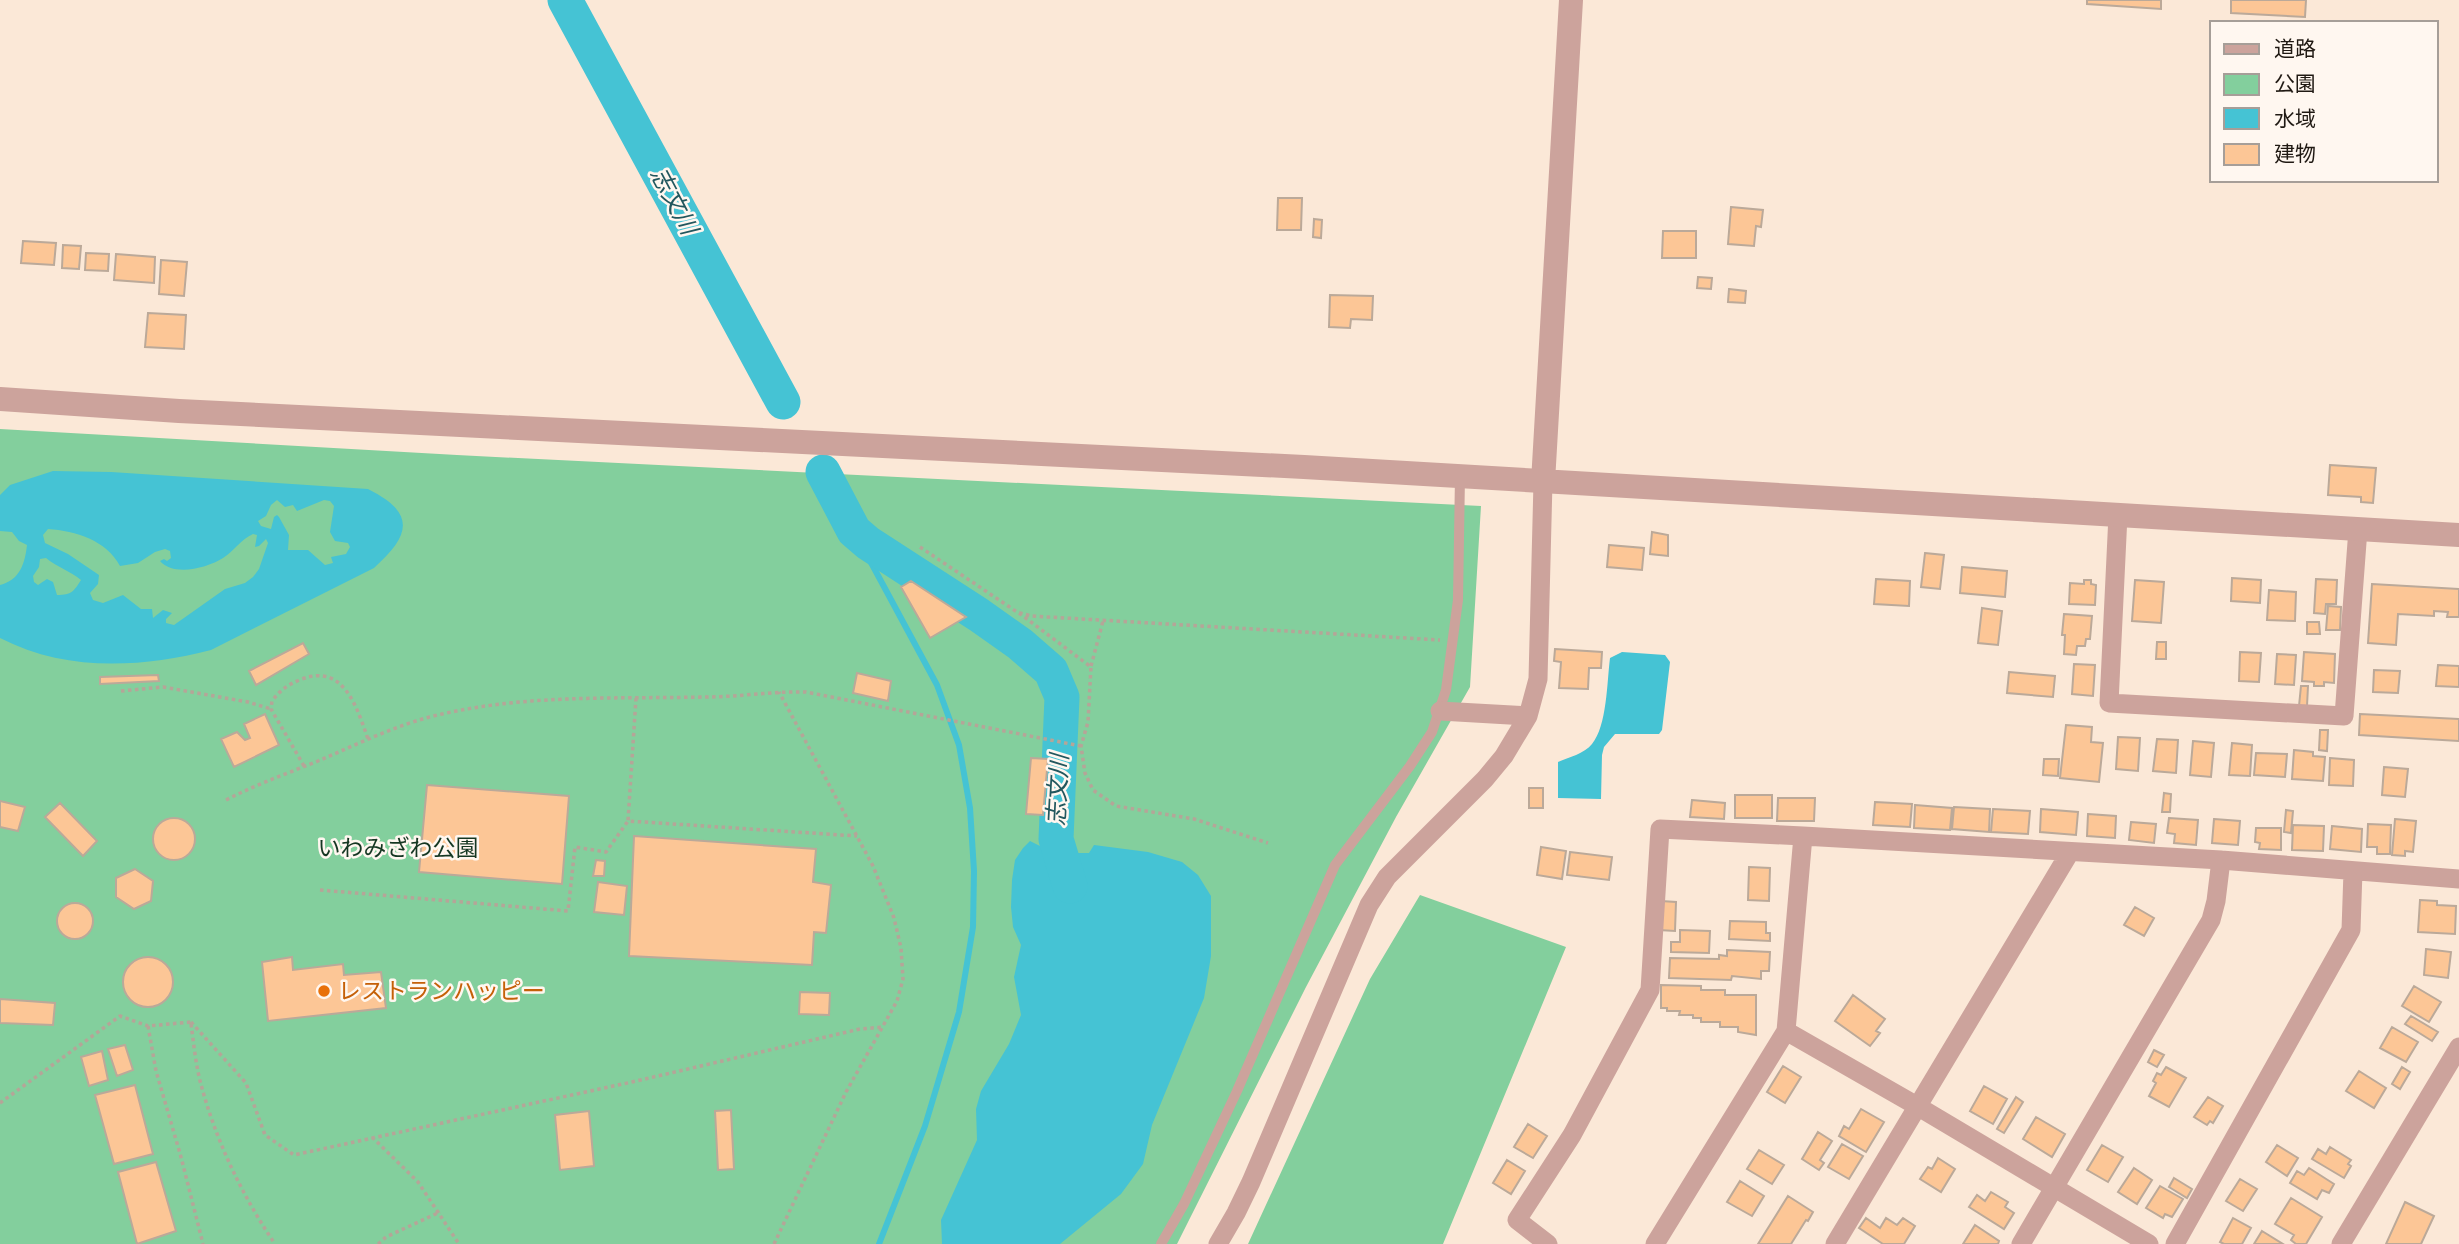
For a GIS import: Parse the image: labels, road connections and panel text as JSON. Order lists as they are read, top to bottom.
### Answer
{
  "water": ["志文川"],
  "parks": ["いわみざわ公園"],
  "places": ["レストランハッピー"],
  "legend": [
    "道路",
    "公園",
    "水域",
    "建物"
  ]
}
